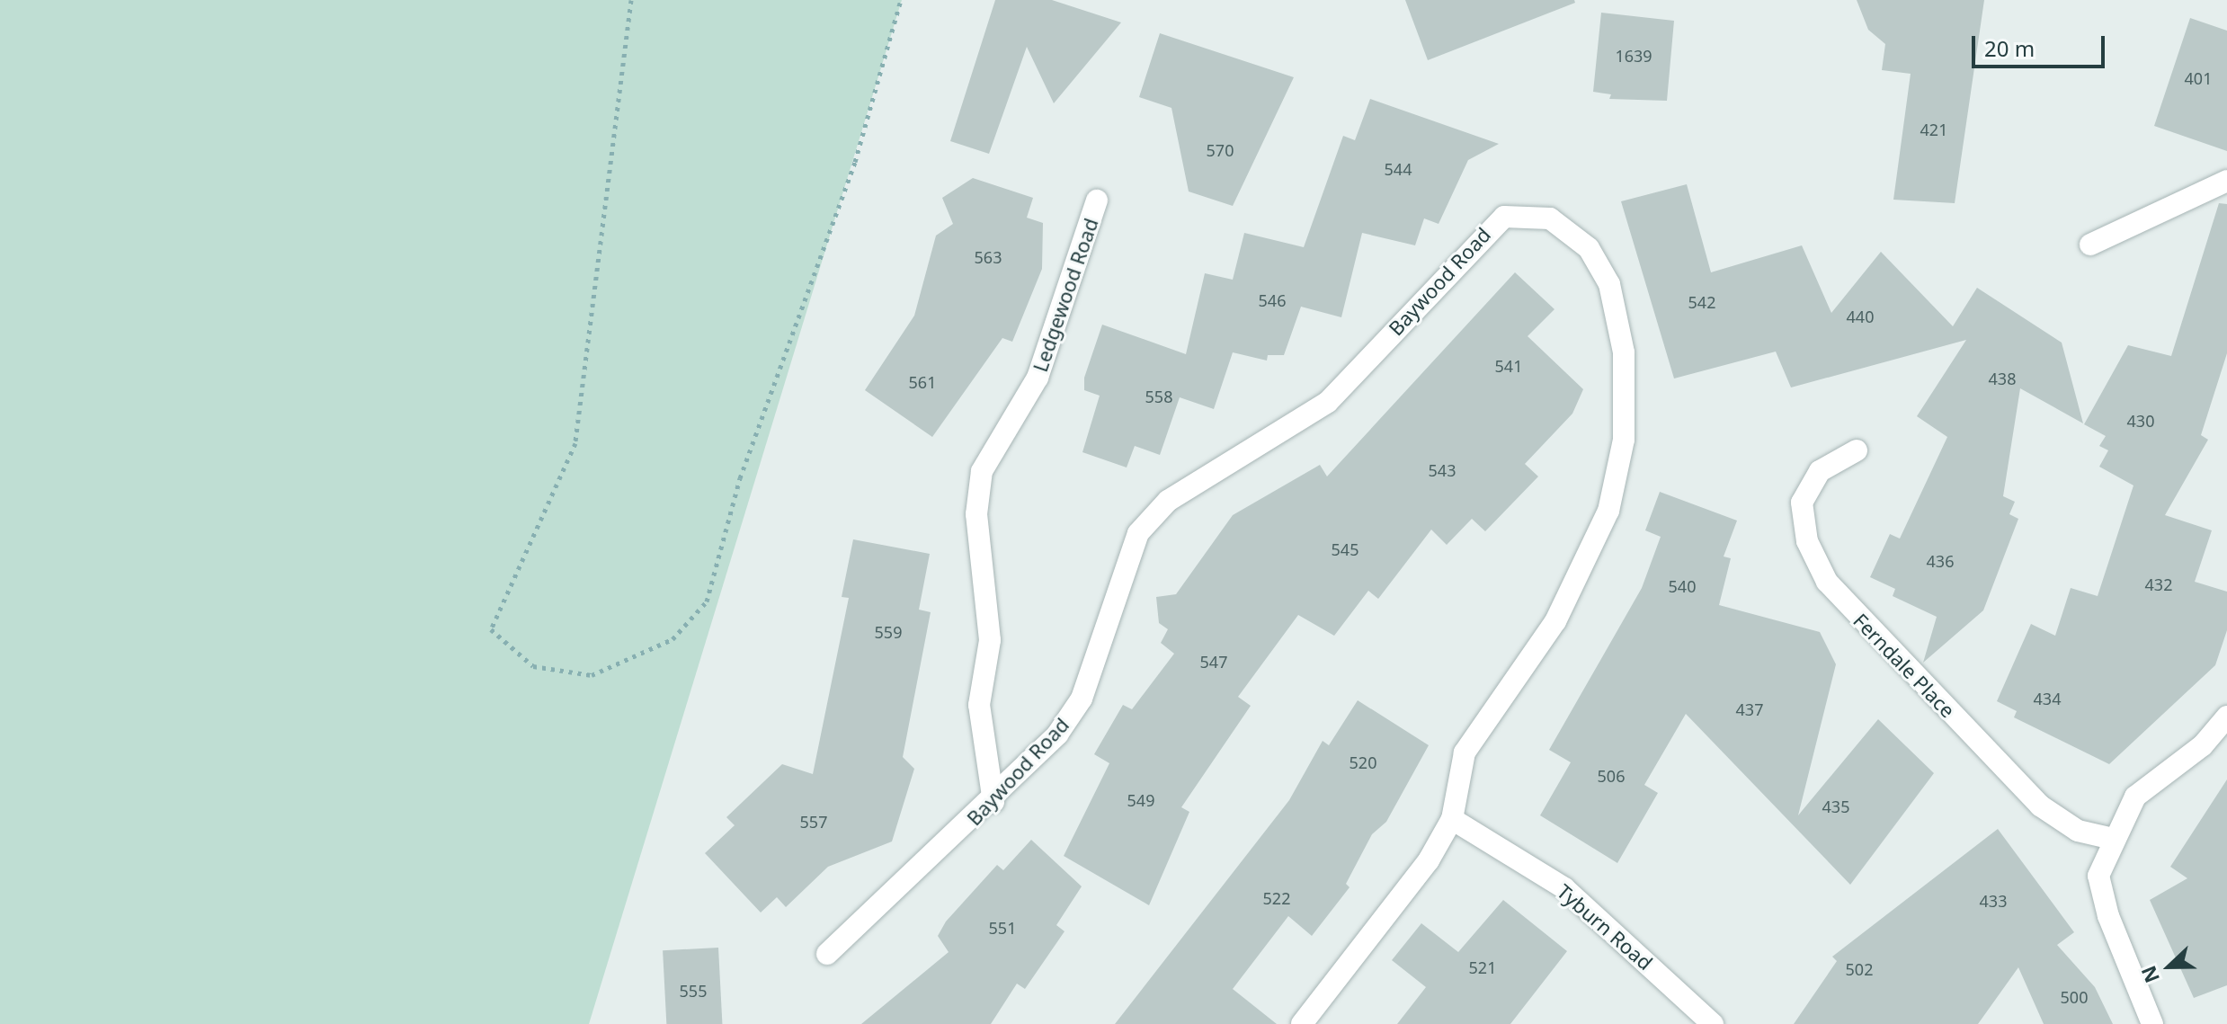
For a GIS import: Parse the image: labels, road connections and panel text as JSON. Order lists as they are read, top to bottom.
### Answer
{
  "streets": {
    "street": [
      "Baywood Road",
      "Ledgewood Road",
      "Ferndale Place",
      "Tyburn Road"
    ]
  },
  "crossings": [
    ["Baywood Road", "Ledgewood Road"],
    ["Baywood Road", "Tyburn Road"]
  ],
  "house_numbers": [
    "1639",
    "401",
    "421",
    "570",
    "544",
    "563",
    "546",
    "542",
    "440",
    "541",
    "438",
    "561",
    "558",
    "430",
    "543",
    "545",
    "436",
    "432",
    "540",
    "559",
    "547",
    "434",
    "437",
    "520",
    "506",
    "549",
    "435",
    "557",
    "522",
    "433",
    "551",
    "521",
    "502",
    "555",
    "500"
  ],
  "scale_bar": "20 m",
  "north": "left"
}
